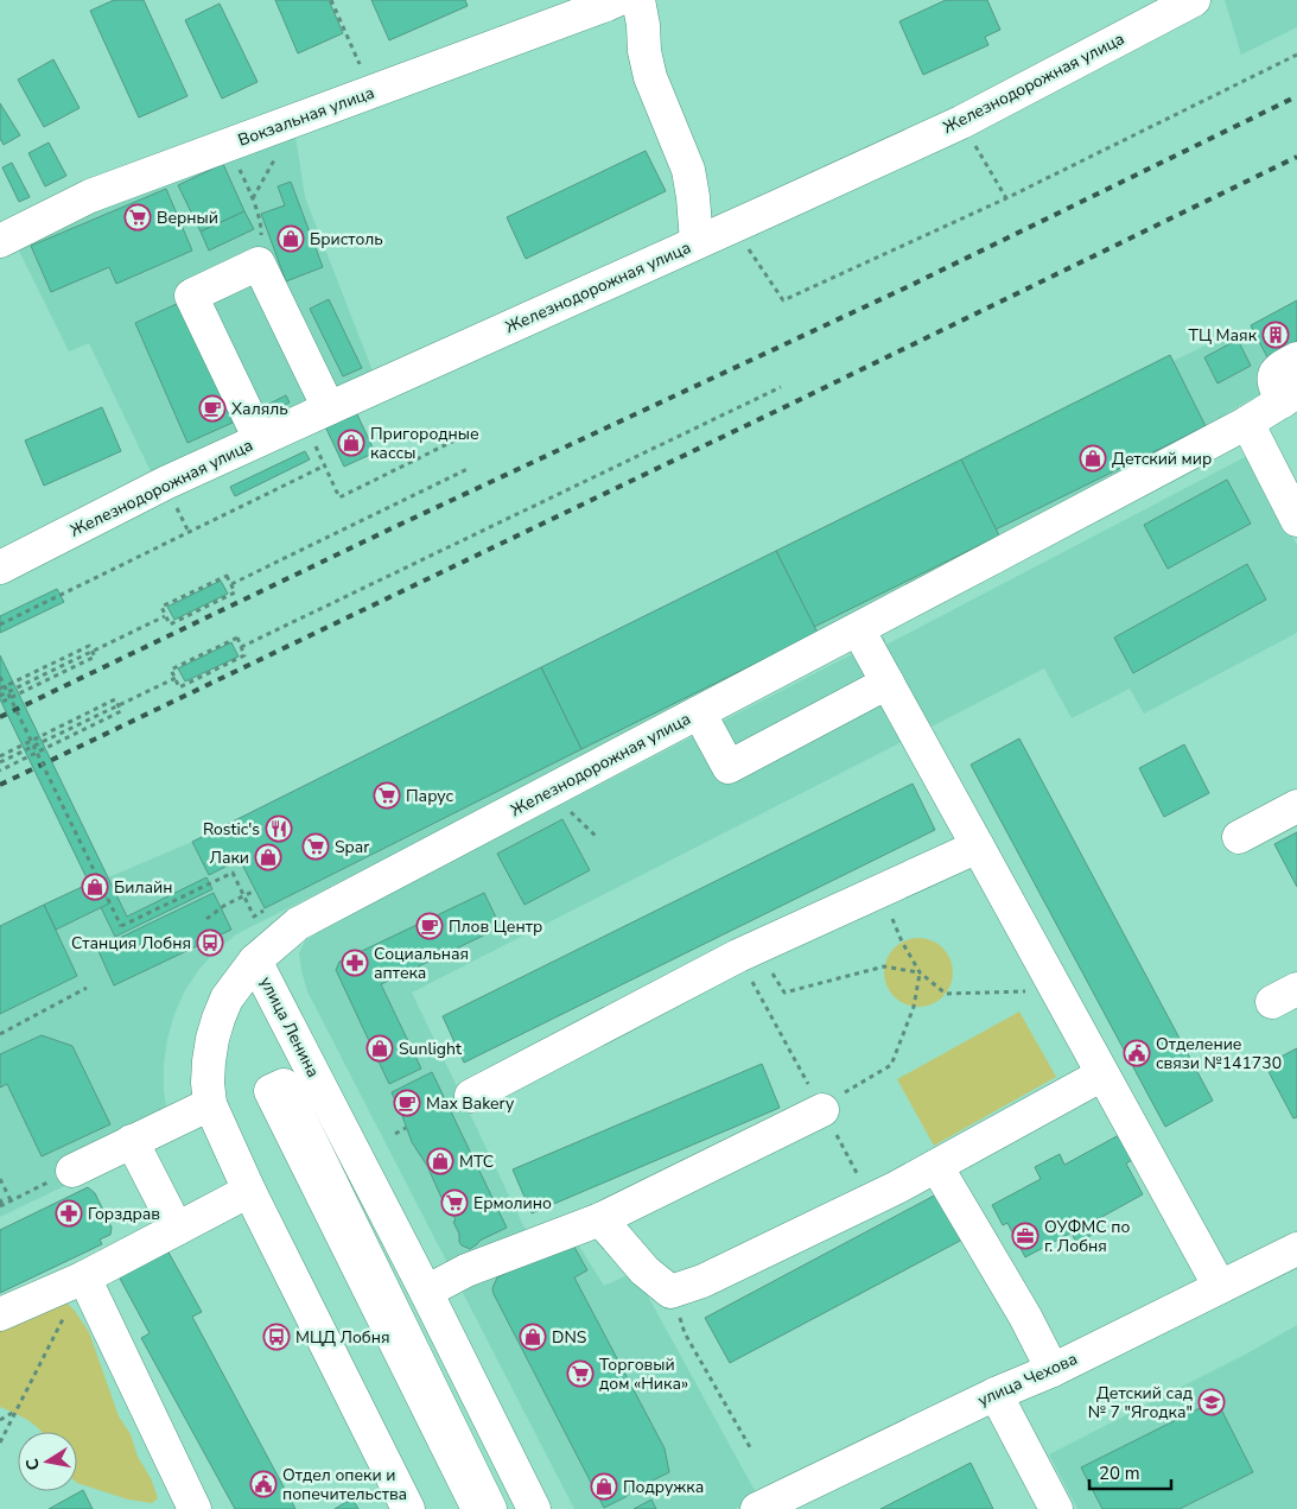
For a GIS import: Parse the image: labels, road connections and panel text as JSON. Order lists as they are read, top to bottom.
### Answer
{
  "streets": {
    "street": [
      "Железнодорожная улица",
      "Вокзальная улица",
      "улица Ленина",
      "улица Чехова"
    ]
  },
  "crossings": [
    ["Железнодорожная улица", "улица Ленина"]
  ],
  "places": {
    "supermarket": [
      "Верный",
      "Парус",
      "Spar",
      "Ермолино",
      "Торговый дом «Ника»"
    ],
    "shop": [
      "Бристоль",
      "Пригородные кассы",
      "Детский мир",
      "Лаки",
      "Билайн",
      "Sunlight",
      "МТС",
      "DNS",
      "Подружка"
    ],
    "building": ["ТЦ Маяк"],
    "cafe": ["Халяль", "Плов Центр", "Max Bakery"],
    "restaurant": ["Rostic's"],
    "bus stop": ["Станция Лобня", "МЦД Лобня"],
    "pharmacy": ["Социальная аптека", "Горздрав"],
    "public building": ["Отделение связи №141730", "Отдел опеки и попечительства"],
    "office": ["ОУФМС по г. Лобня"],
    "school or university": ["Детский сад № 7 \"Ягодка\""]
  },
  "scale_bar": "20 m",
  "north": "left"
}
